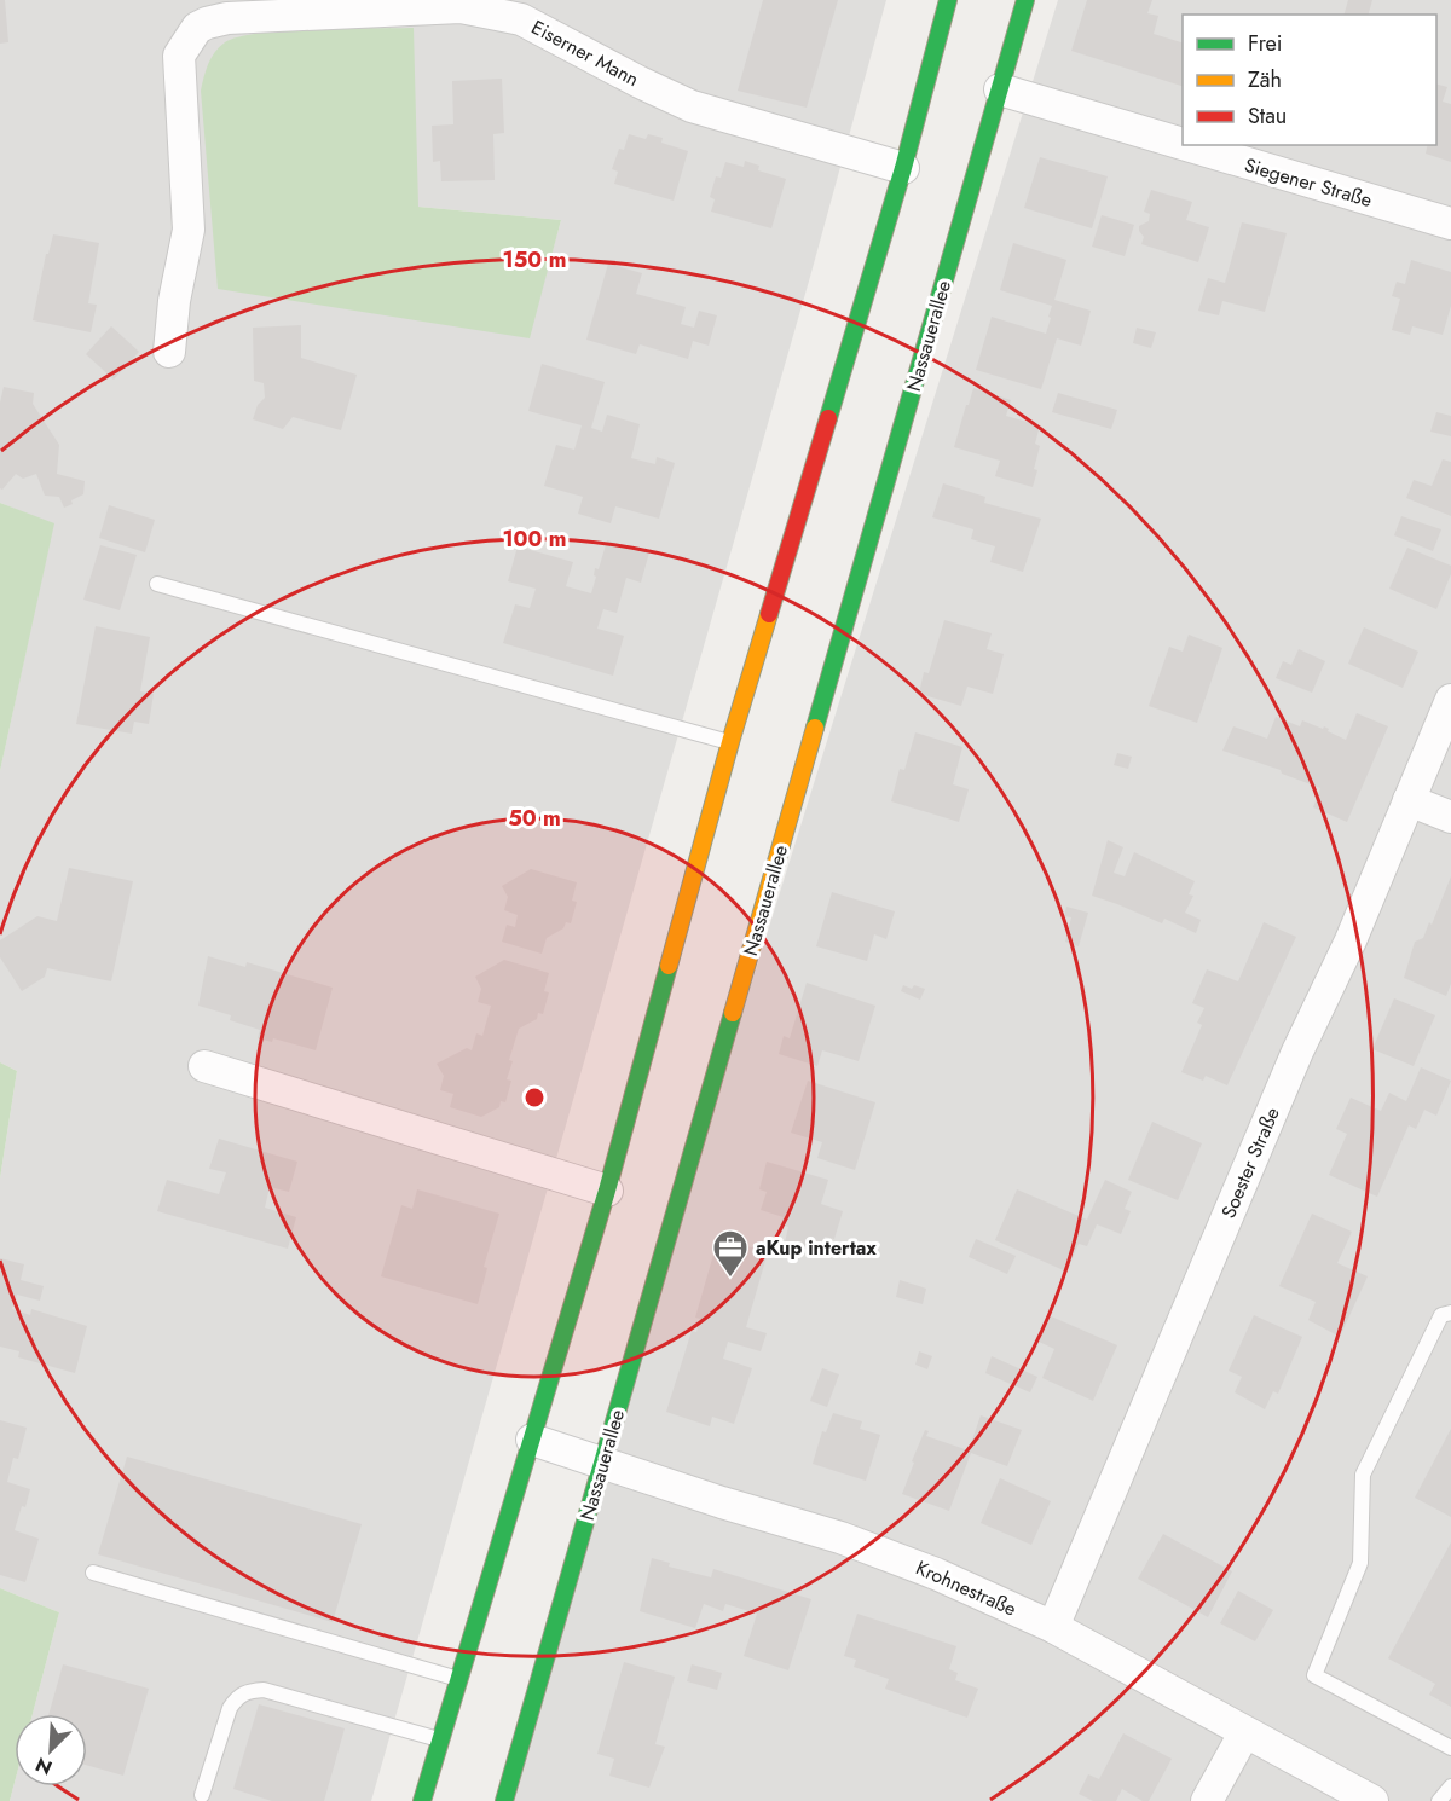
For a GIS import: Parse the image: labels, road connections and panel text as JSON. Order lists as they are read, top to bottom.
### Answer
{
  "streets": {
    "main road": ["Nassauerallee"],
    "street": [
      "Eiserner Mann",
      "Siegener Straße",
      "Soester Straße",
      "Krohnestraße"
    ]
  },
  "crossings": [
    ["Siegener Straße", "Nassauerallee"],
    ["Nassauerallee", "Krohnestraße"],
    ["Soester Straße", "Krohnestraße"]
  ],
  "places": {
    "office": ["aKup intertax"]
  },
  "legend": ["Frei", "Zäh", "Stau"],
  "north": "bottom left",
  "rings": ["150 m", "100 m", "50 m"]
}
